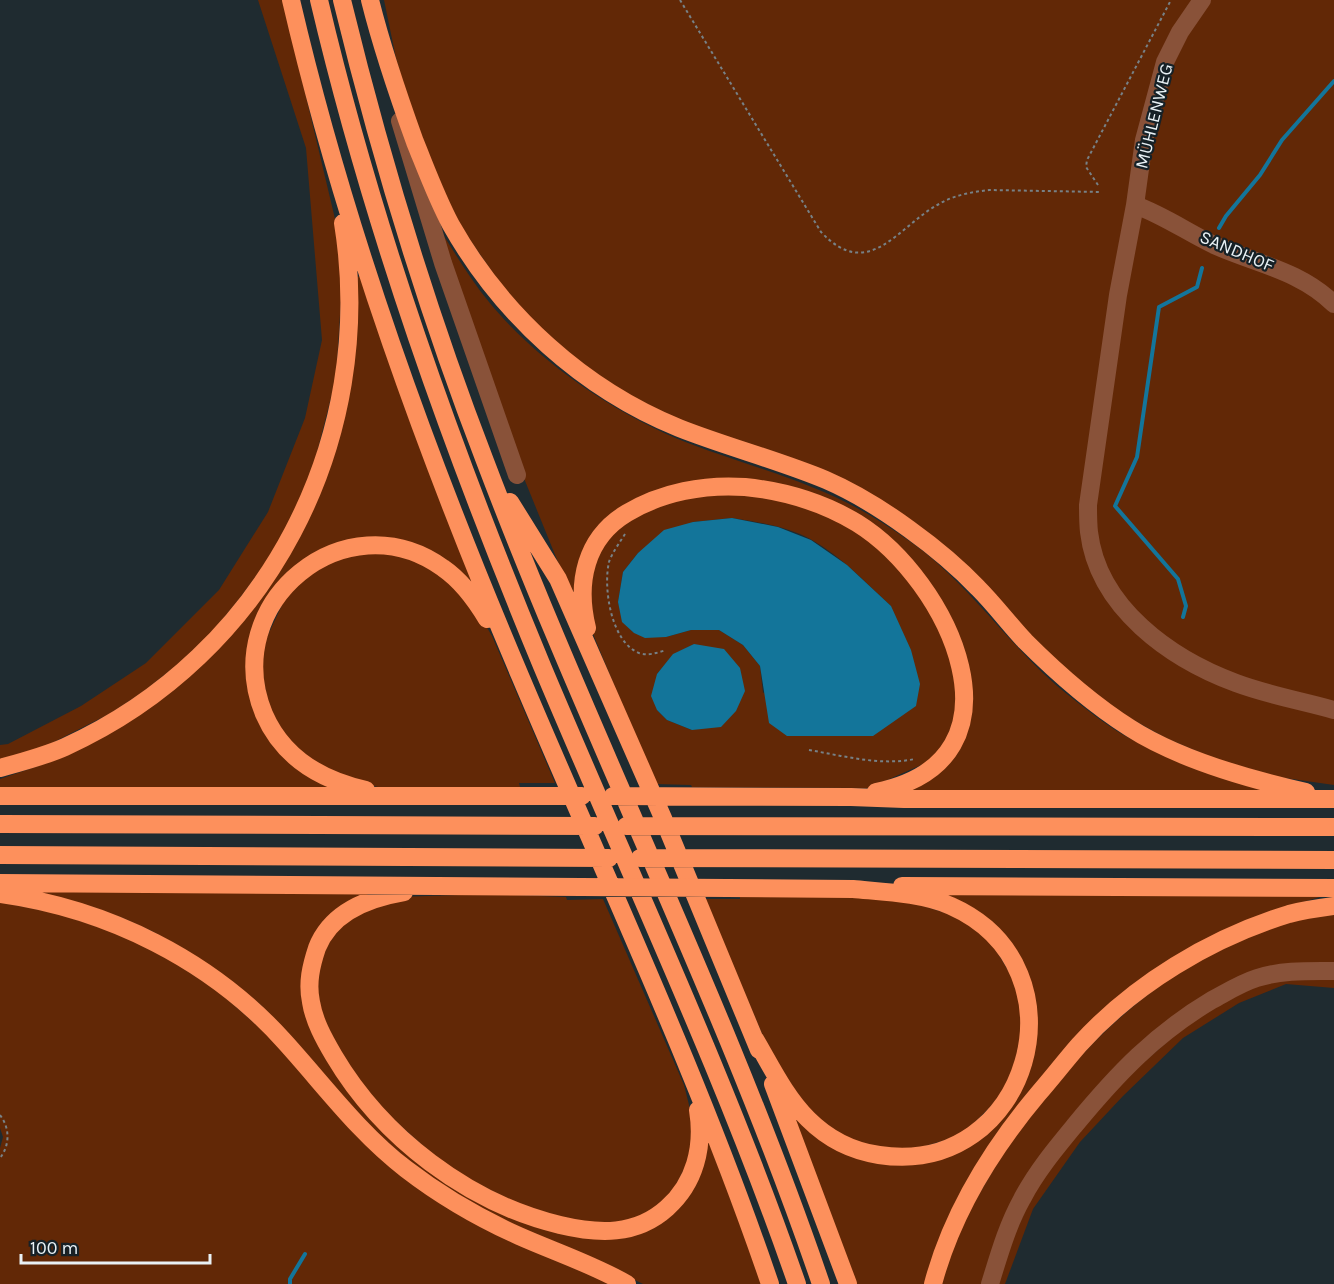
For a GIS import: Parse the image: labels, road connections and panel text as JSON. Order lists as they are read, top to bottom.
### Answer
{
  "streets": {
    "street": ["MÜHLENWEG", "SANDHOF"]
  },
  "crossings": [
    ["MÜHLENWEG", "SANDHOF"]
  ],
  "scale_bar": "100 m"
}
